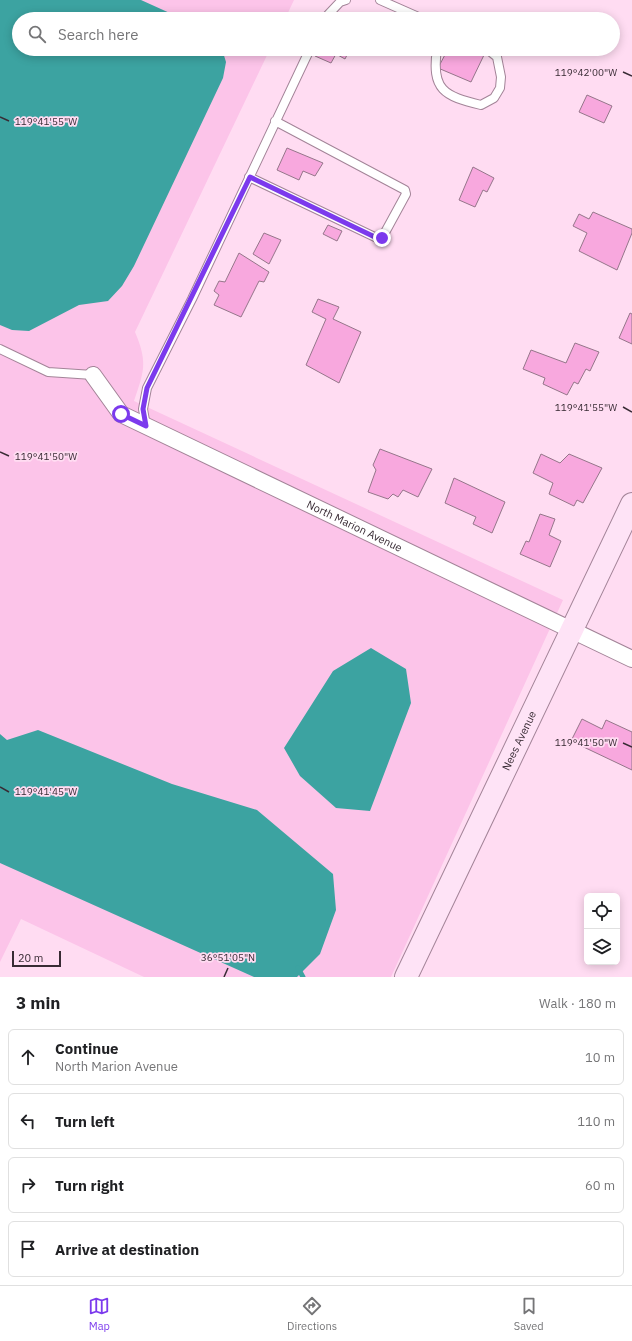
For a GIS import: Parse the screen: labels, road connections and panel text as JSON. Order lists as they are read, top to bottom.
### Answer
{
  "streets": {
    "main road": ["Nees Avenue"],
    "street": ["North Marion Avenue"]
  },
  "crossings": [
    ["North Marion Avenue", "Nees Avenue"]
  ],
  "scale_bar": "20 m",
  "page": {
    "search": "Search here",
    "scale": "20 m",
    "heading": ["3 min", "Walk · 180 m"],
    "list": [
      ["Continue", "North Marion Avenue", "10 m"],
      ["Turn left", "110 m"],
      ["Turn right", "60 m"],
      "Arrive at destination"
    ],
    "nav": ["Map", "Directions", "Saved"]
  },
  "coordinates": [
    "119°42'00\"W",
    "119°41'55\"W",
    "119°41'50\"W",
    "119°41'45\"W",
    "36°51'05\"N"
  ]
}
